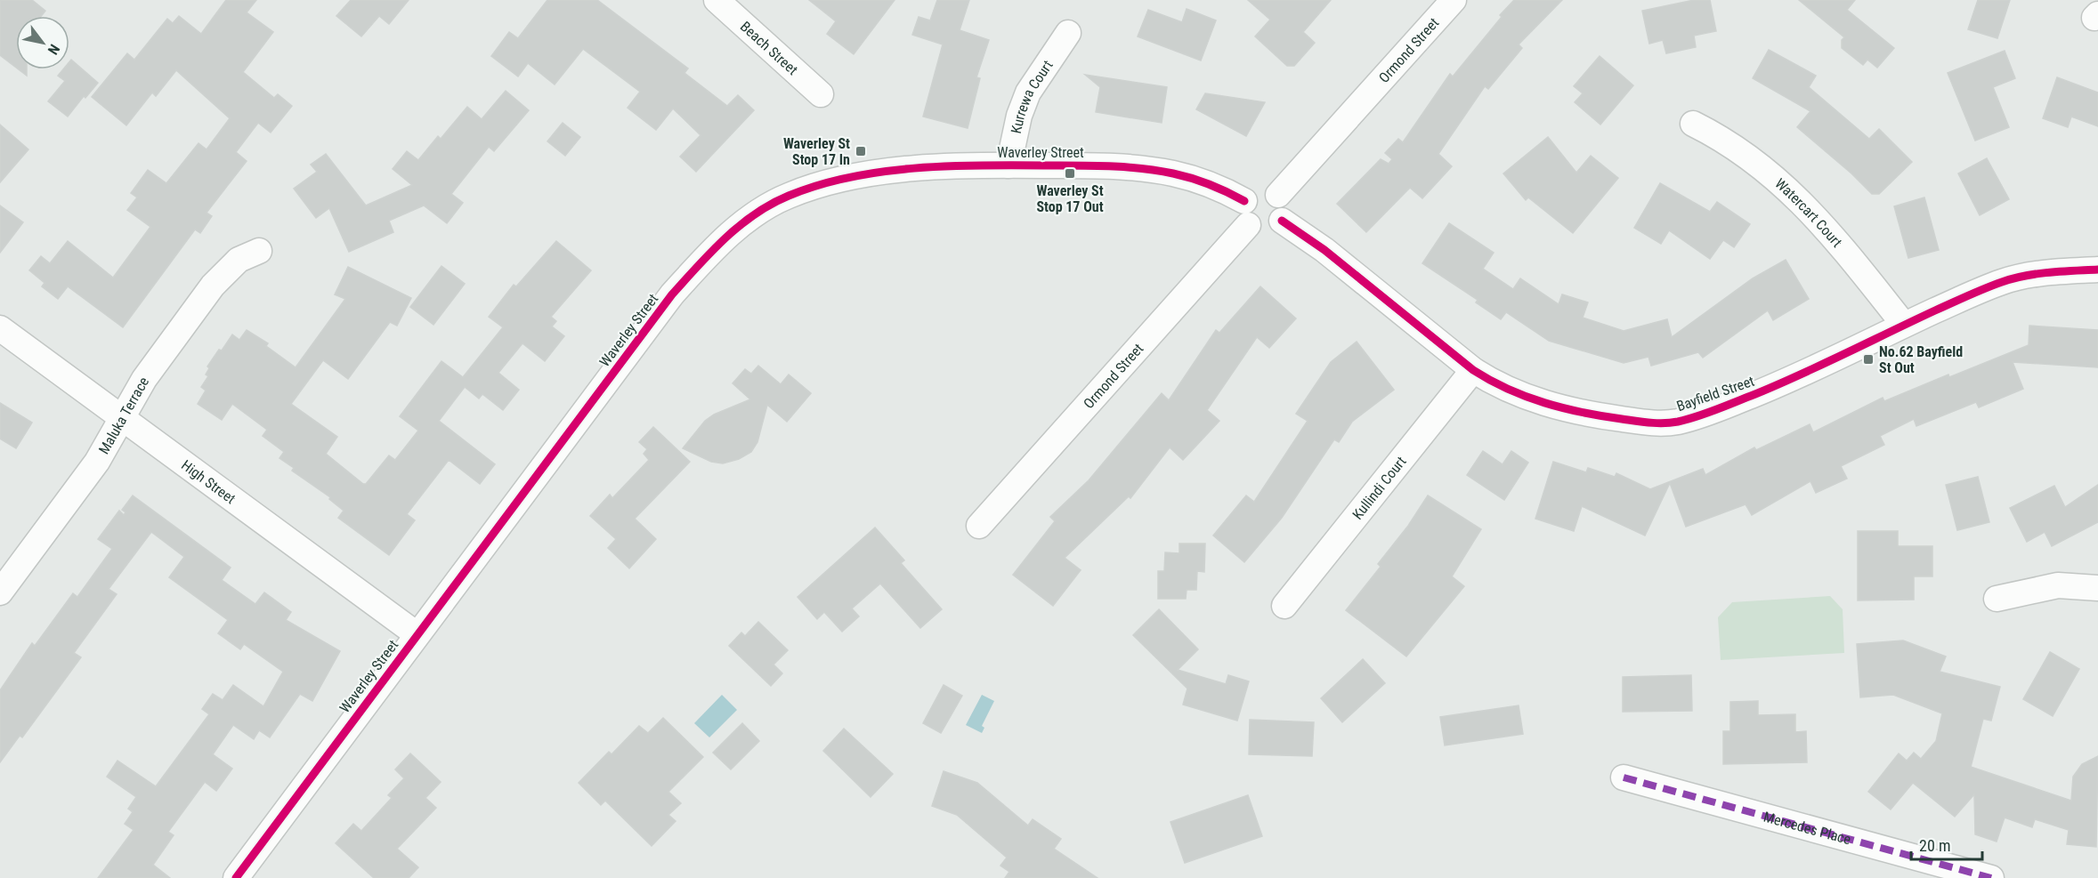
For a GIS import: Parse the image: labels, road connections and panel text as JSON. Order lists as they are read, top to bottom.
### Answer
{
  "streets": {
    "street": [
      "Beach Street",
      "Ormond Street",
      "Kurrewa Court",
      "Waverley Street",
      "Watercart Court",
      "Bayfield Street",
      "Maluka Terrace",
      "High Street",
      "Kullindi Court",
      "Mercedes Place"
    ]
  },
  "crossings": [
    ["Ormond Street", "Waverley Street"],
    ["Ormond Street", "Bayfield Street"],
    ["Kurrewa Court", "Waverley Street"],
    ["Waverley Street", "Bayfield Street"],
    ["Waverley Street", "High Street"],
    ["Watercart Court", "Bayfield Street"],
    ["Bayfield Street", "Kullindi Court"],
    ["Maluka Terrace", "High Street"]
  ],
  "places": {
    "transit": ["Waverley St Stop 17 In", "Waverley St Stop 17 Out", "No.62 Bayfield St Out"]
  },
  "scale_bar": "20 m",
  "north": "bottom right"
}
